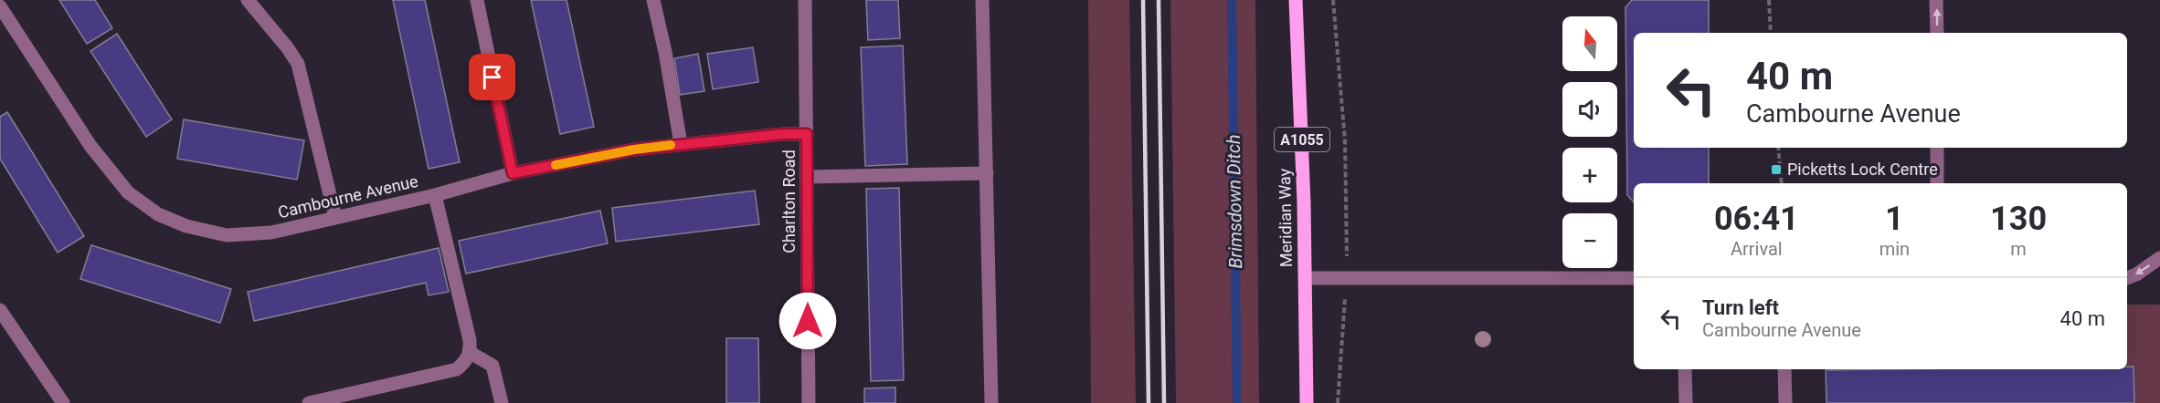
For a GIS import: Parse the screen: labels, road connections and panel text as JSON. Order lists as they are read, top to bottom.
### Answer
{
  "streets": {
    "main road": ["A1055", "Meridian Way"],
    "street": ["Cambourne Avenue", "Charlton Road"]
  },
  "crossings": [
    ["Cambourne Avenue", "Charlton Road"]
  ],
  "water": ["Brimsdown Ditch"],
  "places": {
    "transit": ["Picketts Lock Centre"]
  },
  "north": "top",
  "page": {
    "map_buttons": ["+", "−"],
    "turn": ["40 m", "Cambourne Avenue"],
    "eta": [
      "06:41",
      "Arrival",
      "1",
      "min",
      "130",
      "m"
    ],
    "list": [
      {
        "name": "Turn left",
        "note": "Cambourne Avenue",
        "value": "40 m"
      }
    ]
  }
}
